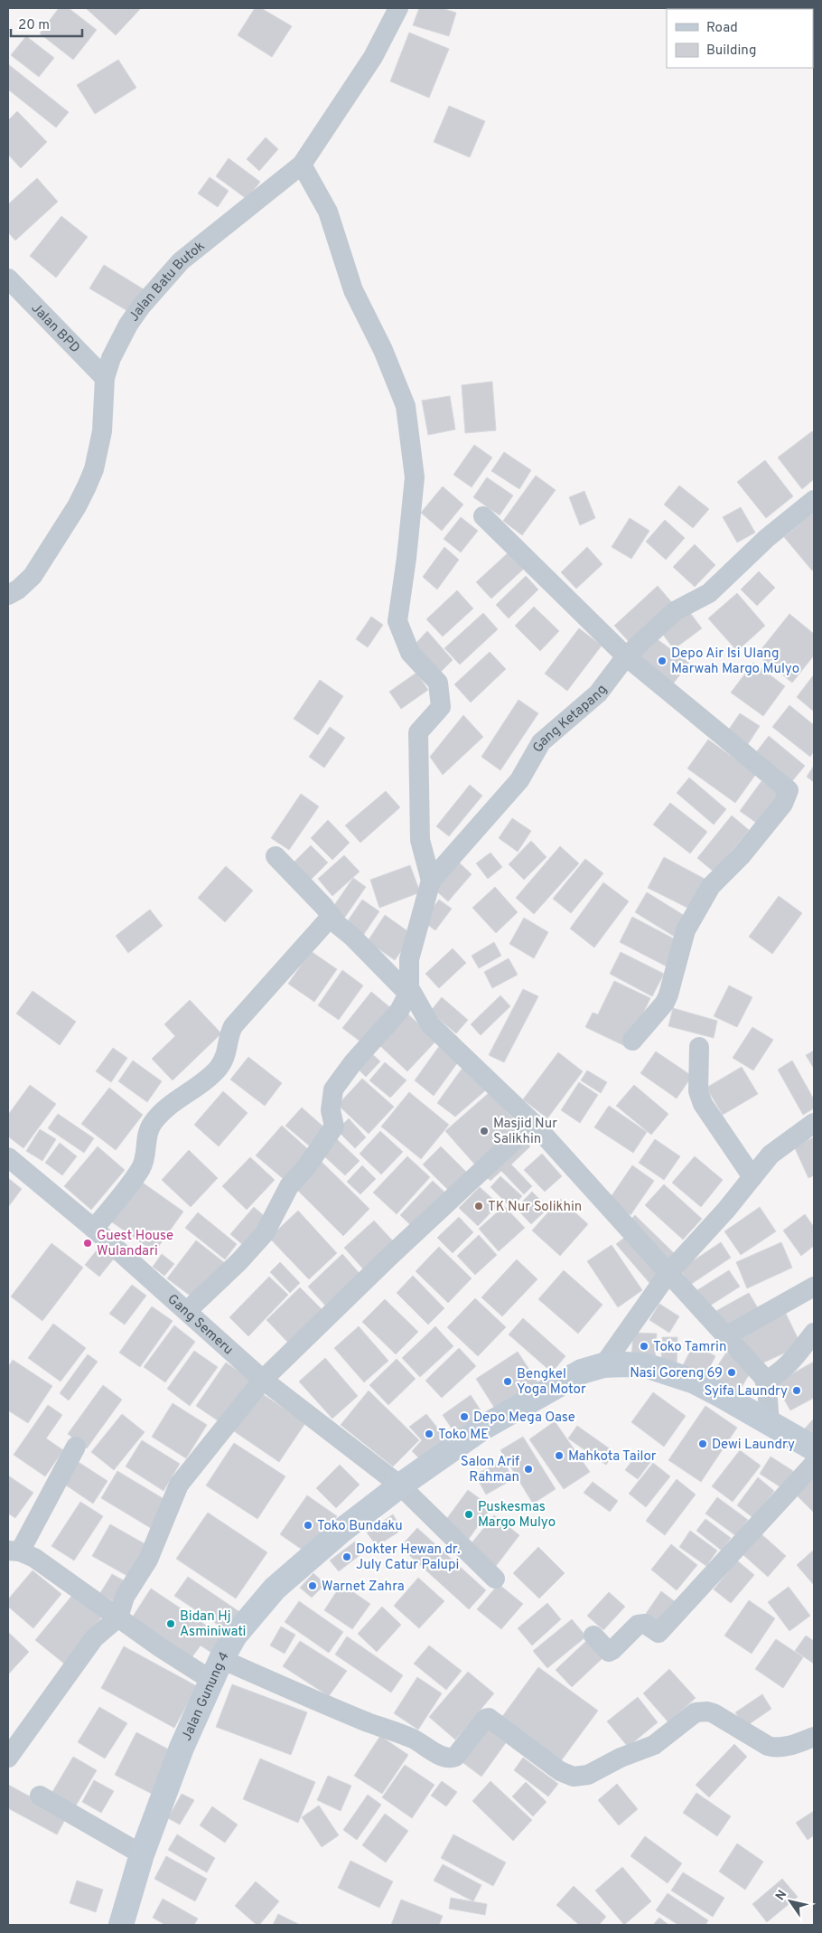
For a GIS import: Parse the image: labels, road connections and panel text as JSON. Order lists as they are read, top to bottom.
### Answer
{
  "streets": {
    "street": [
      "Jalan Batu Butok",
      "Jalan BPD",
      "Gang Ketapang",
      "Gang Semeru",
      "Jalan Gunung 4"
    ]
  },
  "crossings": [
    ["Jalan Batu Butok", "Jalan BPD"],
    ["Gang Semeru", "Jalan Gunung 4"]
  ],
  "places": [
    "Depo Air Isi Ulang Marwah Margo Mulyo",
    "Masjid Nur Salikhin",
    "TK Nur Solikhin",
    "Guest House Wulandari",
    "Toko Tamrin",
    "Nasi Goreng 69",
    "Bengkel Yoga Motor",
    "Syifa Laundry",
    "Depo Mega Oase",
    "Toko ME",
    "Dewi Laundry",
    "Mahkota Tailor",
    "Salon Arif Rahman",
    "Puskesmas Margo Mulyo",
    "Toko Bundaku",
    "Dokter Hewan dr. July Catur Palupi",
    "Warnet Zahra",
    "Bidan Hj Asminiwati"
  ],
  "legend": ["Road", "Building"],
  "scale_bar": "20 m",
  "north": "top left"
}
